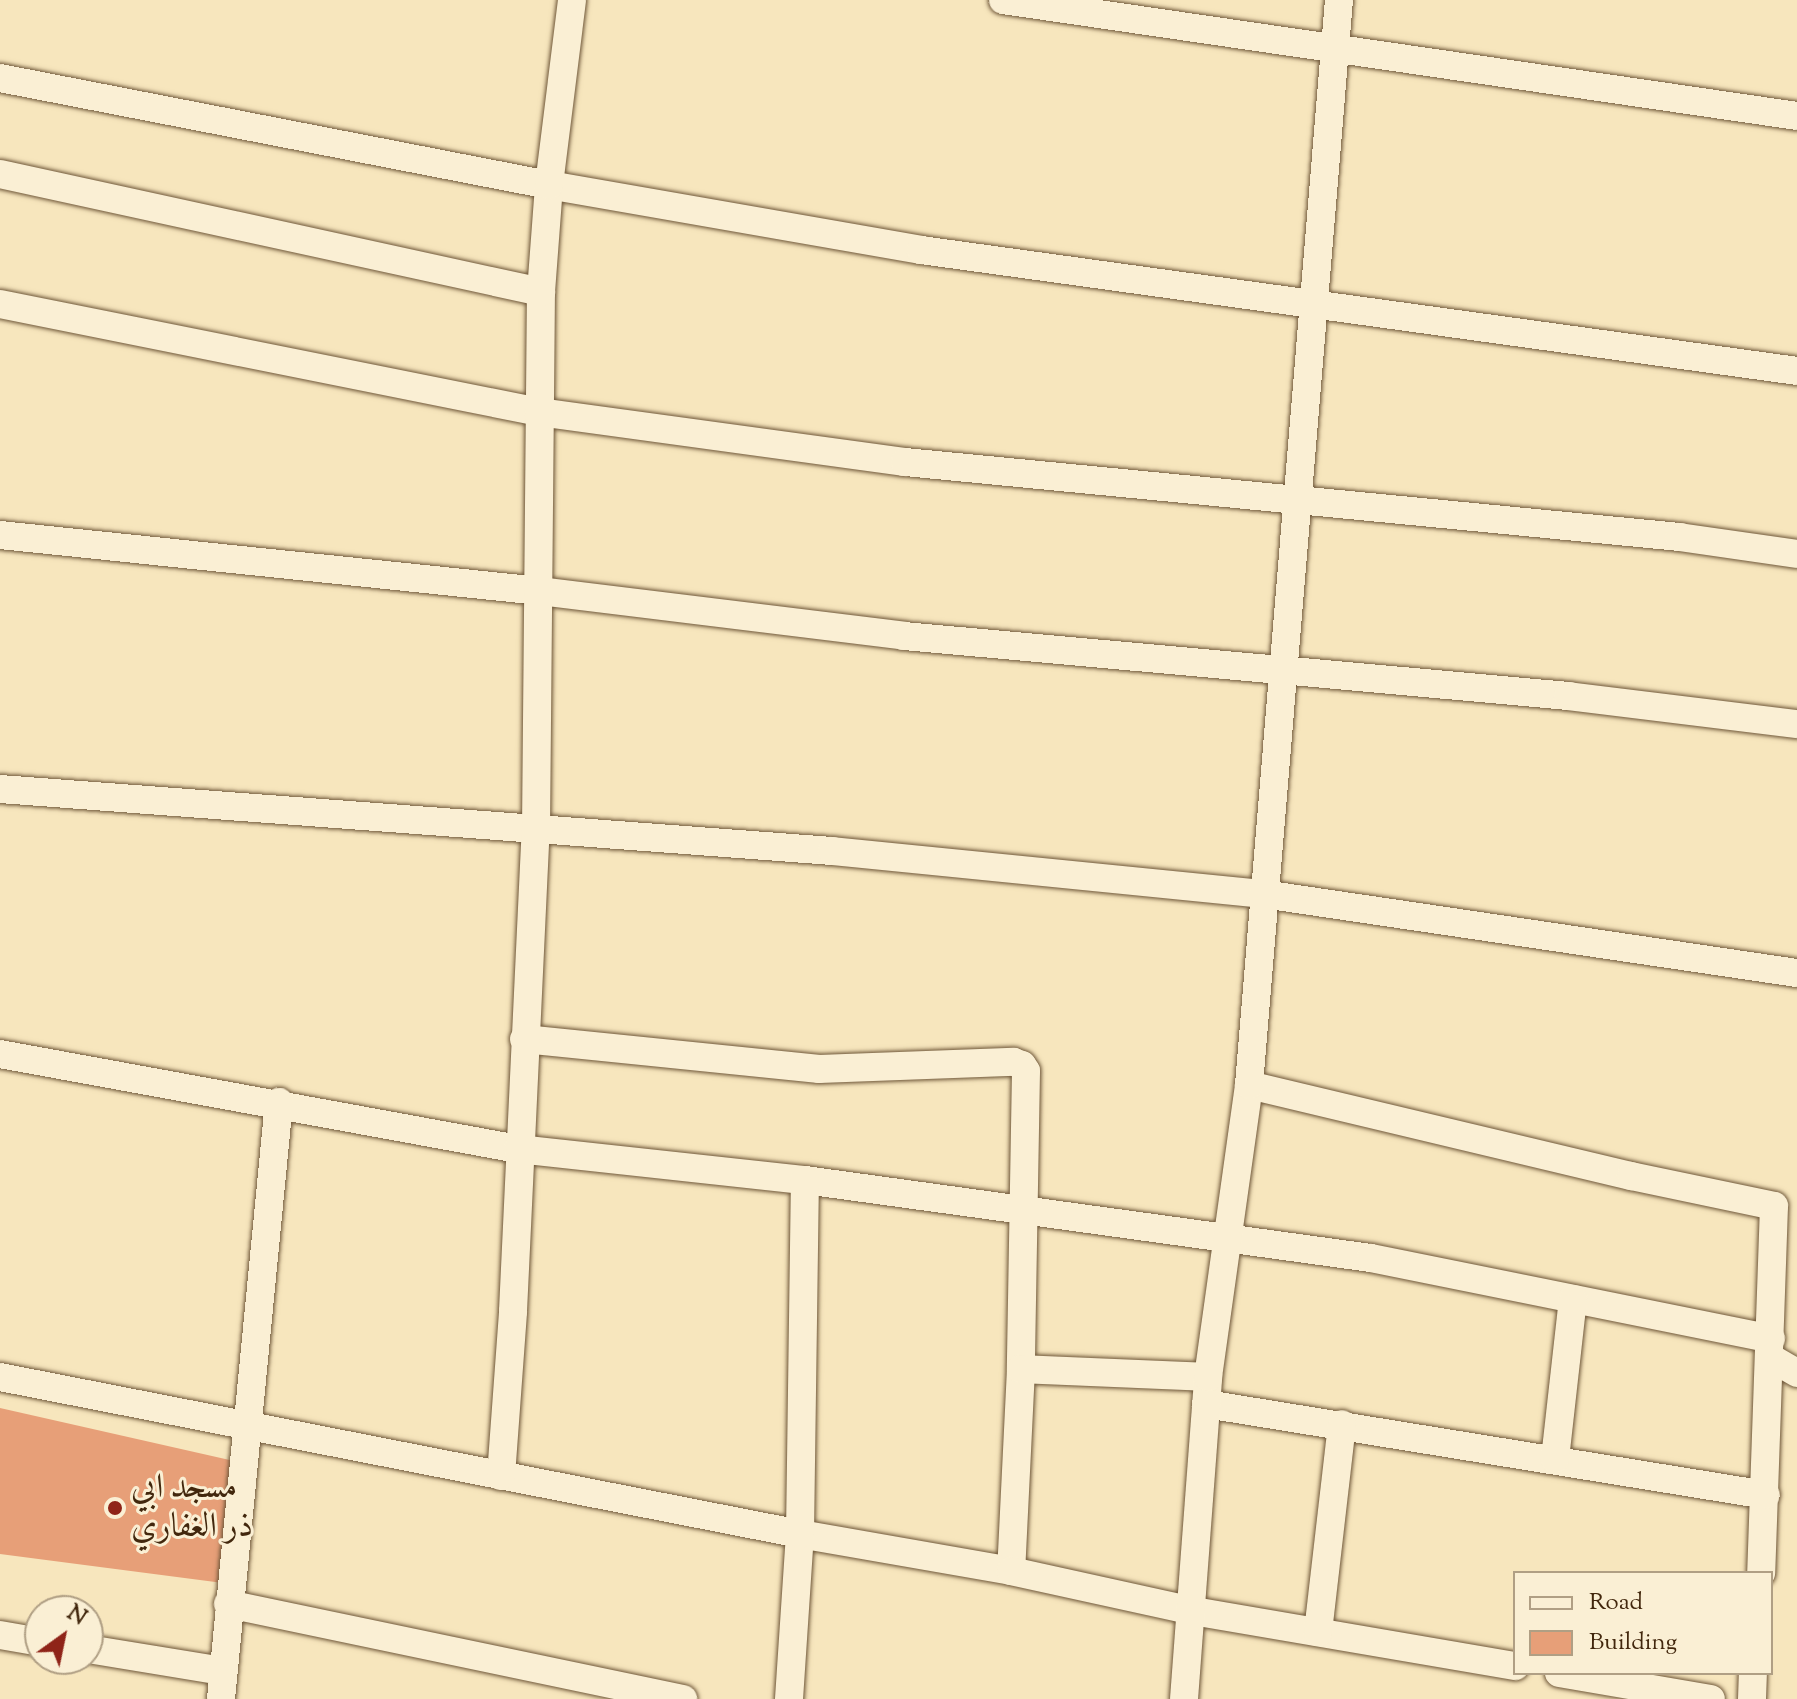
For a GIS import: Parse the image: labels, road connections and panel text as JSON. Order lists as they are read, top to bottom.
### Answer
{
  "places": ["مسجد ابي ذر الغفاري"],
  "legend": ["Road", "Building"],
  "north": "top right"
}
